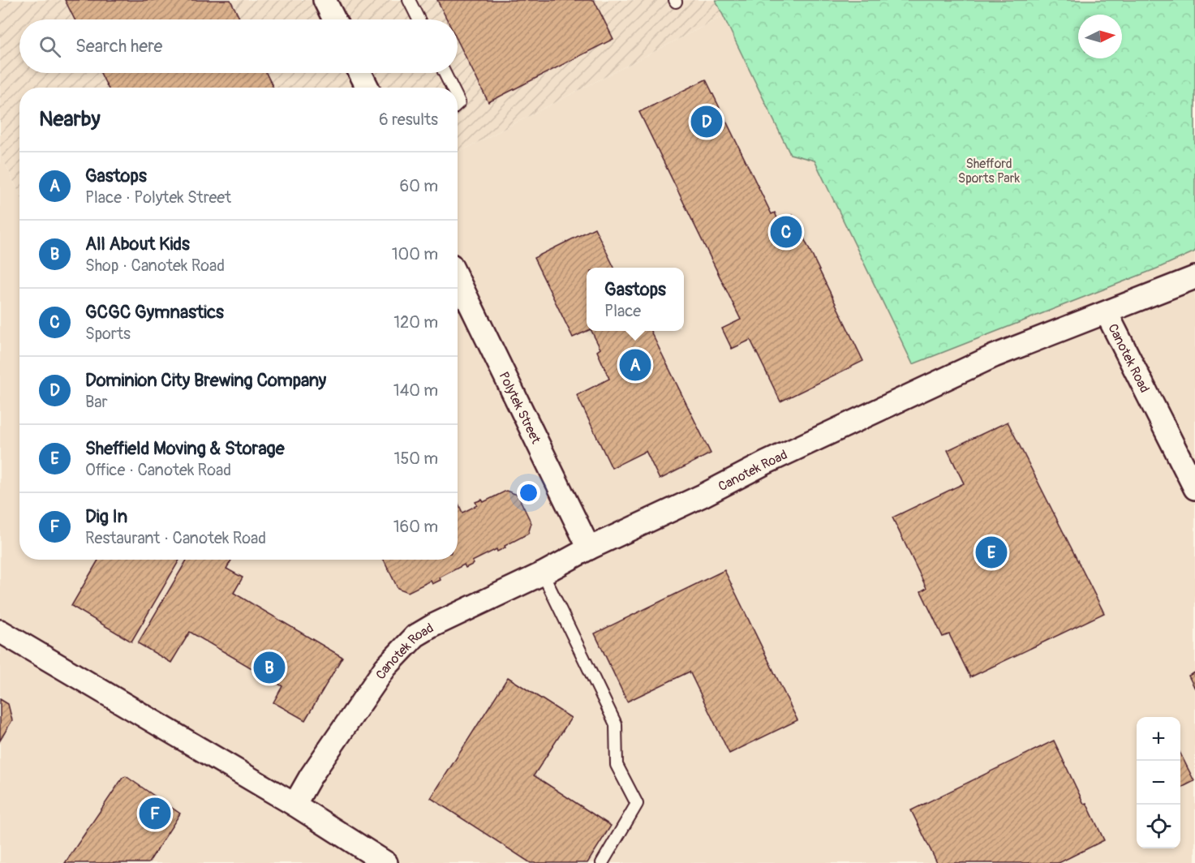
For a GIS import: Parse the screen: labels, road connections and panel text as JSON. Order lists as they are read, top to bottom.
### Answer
{
  "streets": {
    "street": ["Canotek Road", "Polytek Street"]
  },
  "crossings": [
    ["Canotek Road", "Polytek Street"]
  ],
  "parks": ["Shefford Sports Park"],
  "north": "right",
  "page": {
    "search": "Search here",
    "heading": ["Nearby", "6 results"],
    "pins": [
      "D",
      "C",
      "A",
      "E",
      "B",
      "F"
    ],
    "list": [
      {
        "mark": "A",
        "name": "Gastops",
        "note": "Place · Polytek Street",
        "value": "60 m"
      },
      {
        "mark": "B",
        "name": "All About Kids",
        "note": "Shop · Canotek Road",
        "value": "100 m"
      },
      {
        "mark": "C",
        "name": "GCGC Gymnastics",
        "note": "Sports",
        "value": "120 m"
      },
      {
        "mark": "D",
        "name": "Dominion City Brewing Company",
        "note": "Bar",
        "value": "140 m"
      },
      {
        "mark": "E",
        "name": "Sheffield Moving & Storage",
        "note": "Office · Canotek Road",
        "value": "150 m"
      },
      {
        "mark": "F",
        "name": "Dig In",
        "note": "Restaurant · Canotek Road",
        "value": "160 m"
      }
    ],
    "popup": ["Gastops", "Place"],
    "map_buttons": ["+", "−"]
  }
}
